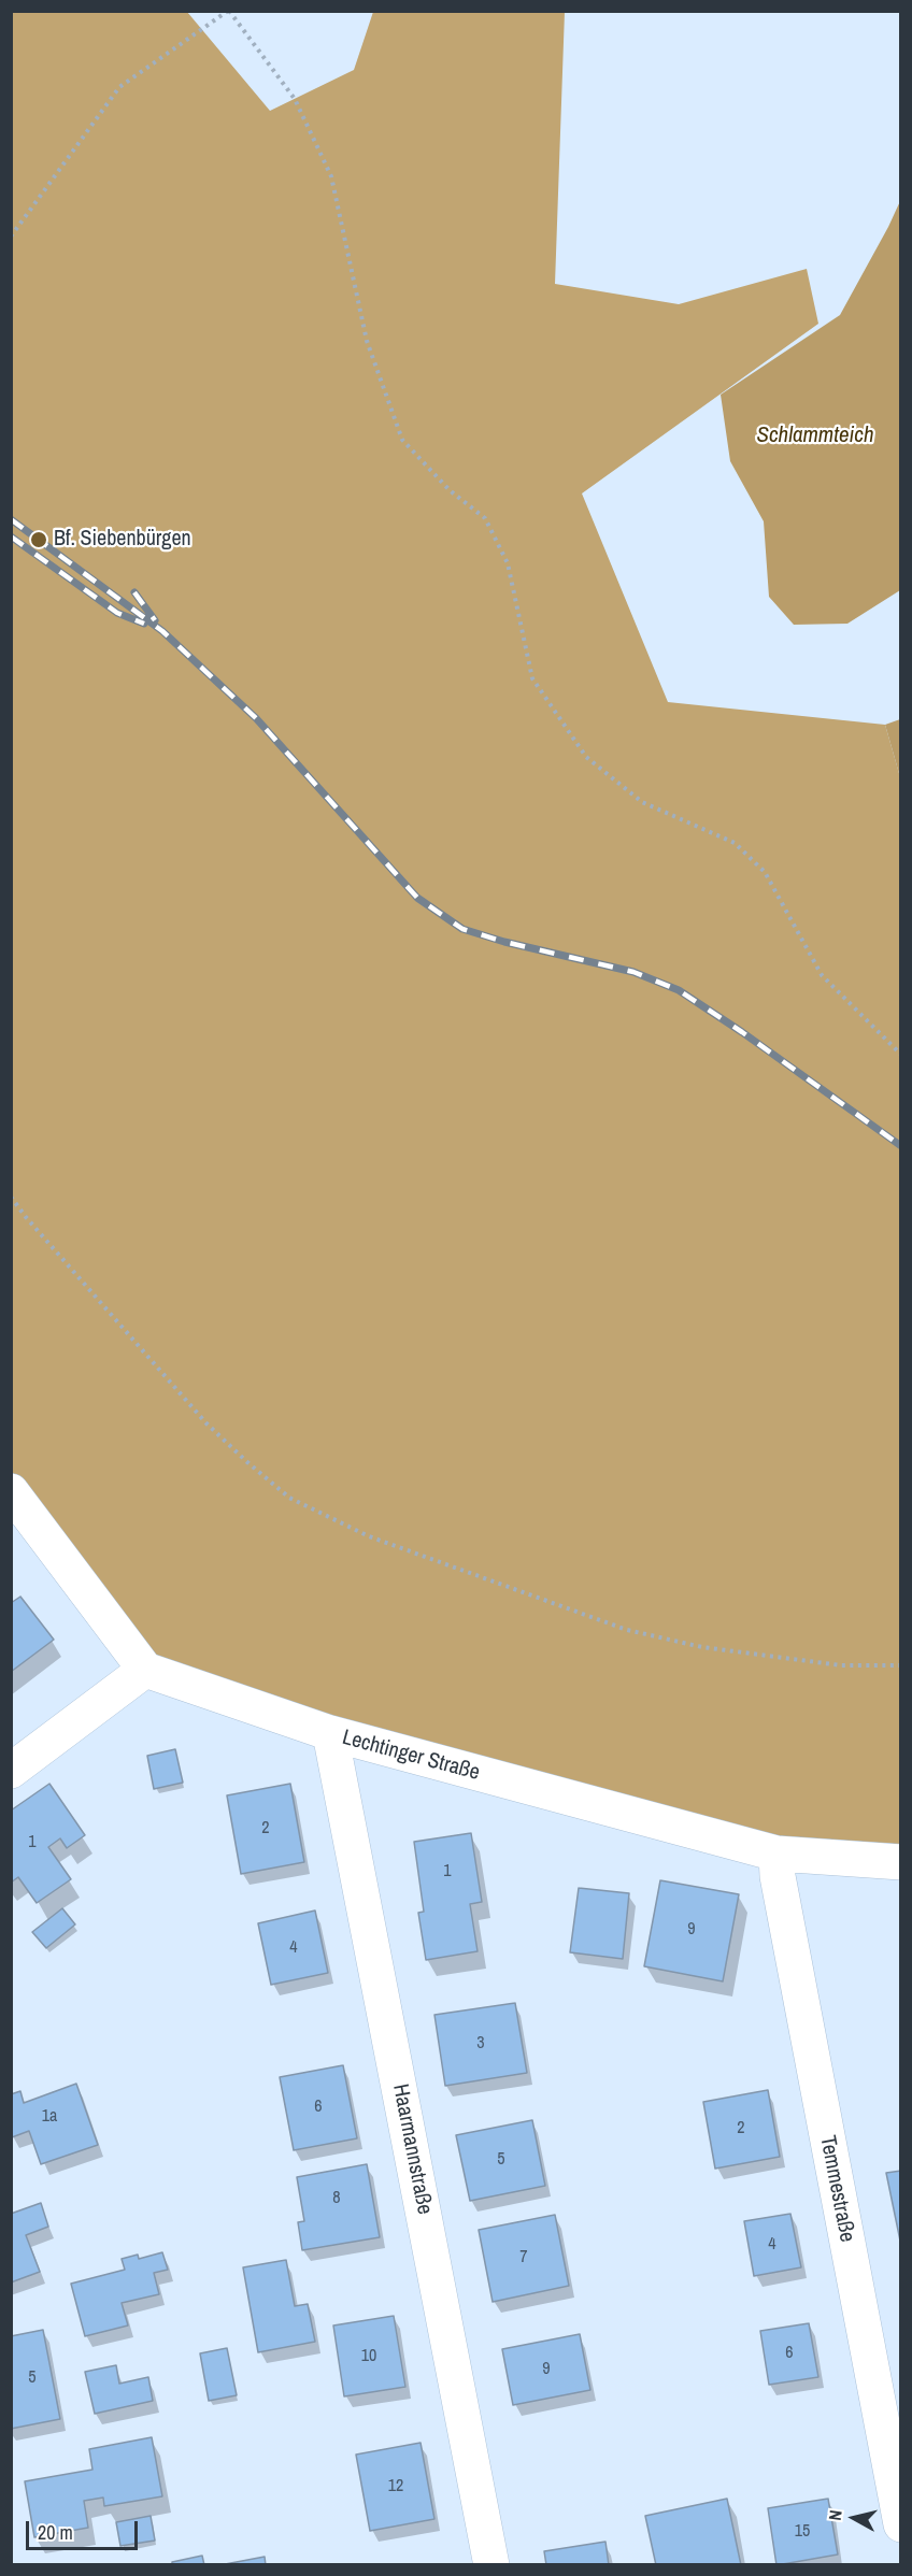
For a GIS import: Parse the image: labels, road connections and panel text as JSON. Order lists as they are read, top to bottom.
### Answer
{
  "streets": {
    "street": ["Lechtinger Straße", "Haarmannstraße", "Temmestraße"]
  },
  "crossings": [
    ["Lechtinger Straße", "Haarmannstraße"],
    ["Lechtinger Straße", "Temmestraße"]
  ],
  "water": ["Schlammteich"],
  "places": ["Bf. Siebenbürgen"],
  "house_numbers": [
    "2",
    "1",
    "1",
    "9",
    "4",
    "3",
    "6",
    "1a",
    "2",
    "5",
    "8",
    "4",
    "7",
    "6",
    "10",
    "9",
    "5",
    "12",
    "15"
  ],
  "scale_bar": "20 m",
  "north": "left"
}
